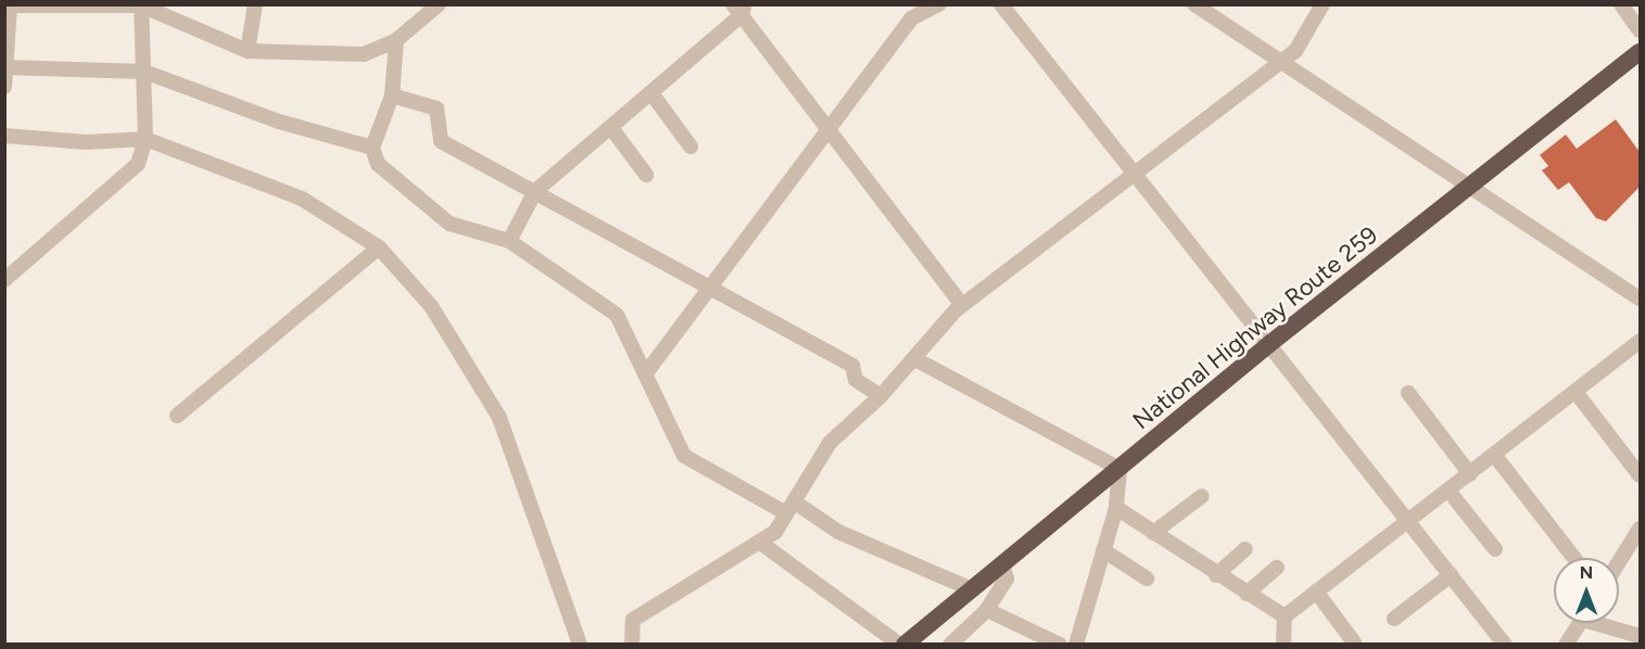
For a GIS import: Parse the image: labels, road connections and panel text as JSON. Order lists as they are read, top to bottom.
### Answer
{
  "streets": {
    "highway": ["National Highway Route 259"]
  },
  "north": "top"
}
